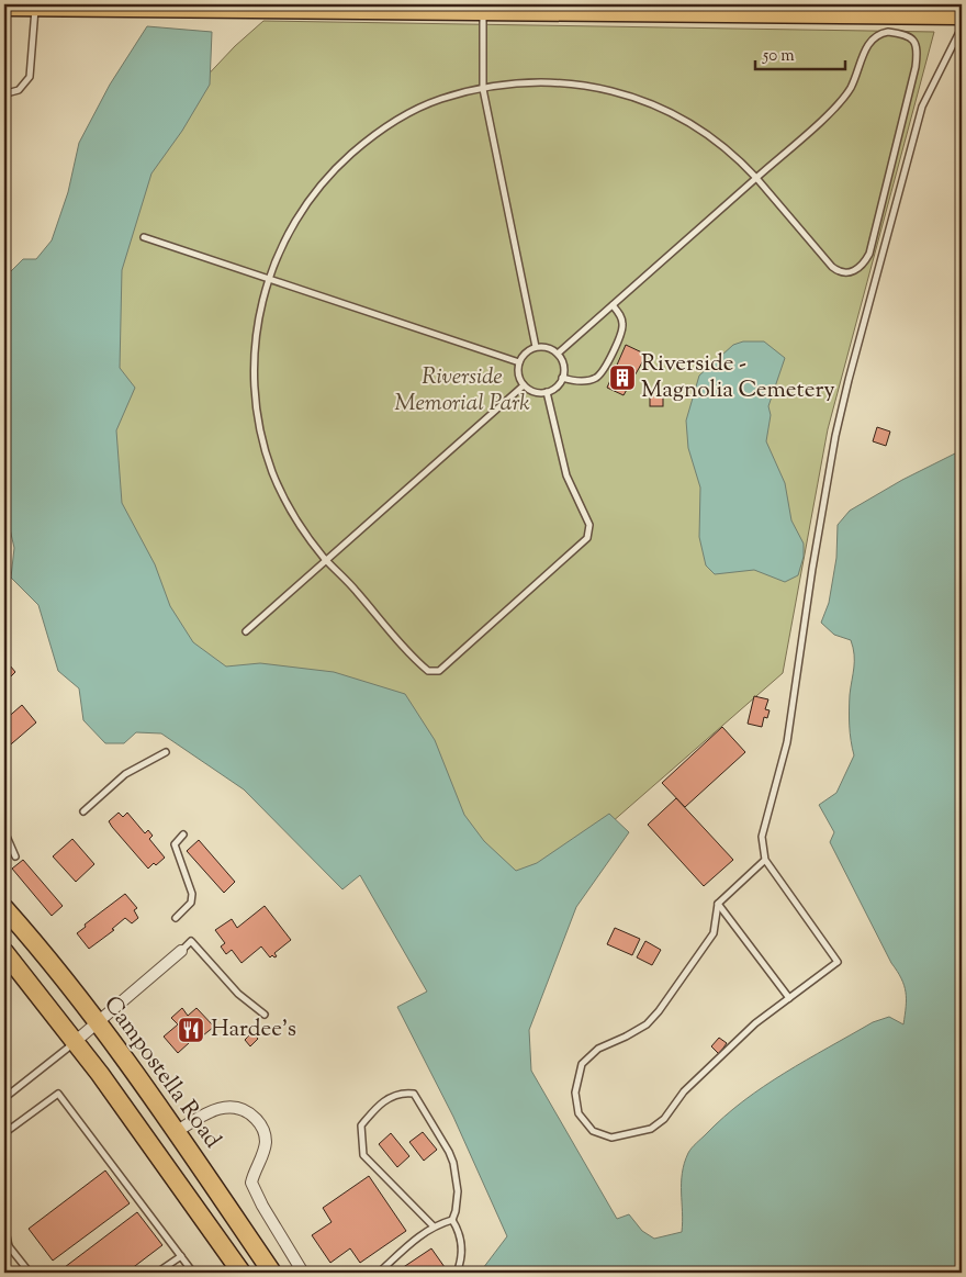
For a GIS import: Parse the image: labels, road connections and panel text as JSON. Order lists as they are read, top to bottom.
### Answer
{
  "streets": {
    "main road": ["Campostella Road"]
  },
  "parks": ["Riverside Memorial Park"],
  "places": {
    "building": ["Riverside - Magnolia Cemetery"],
    "restaurant": ["Hardee's"]
  },
  "scale_bar": "50 m"
}
